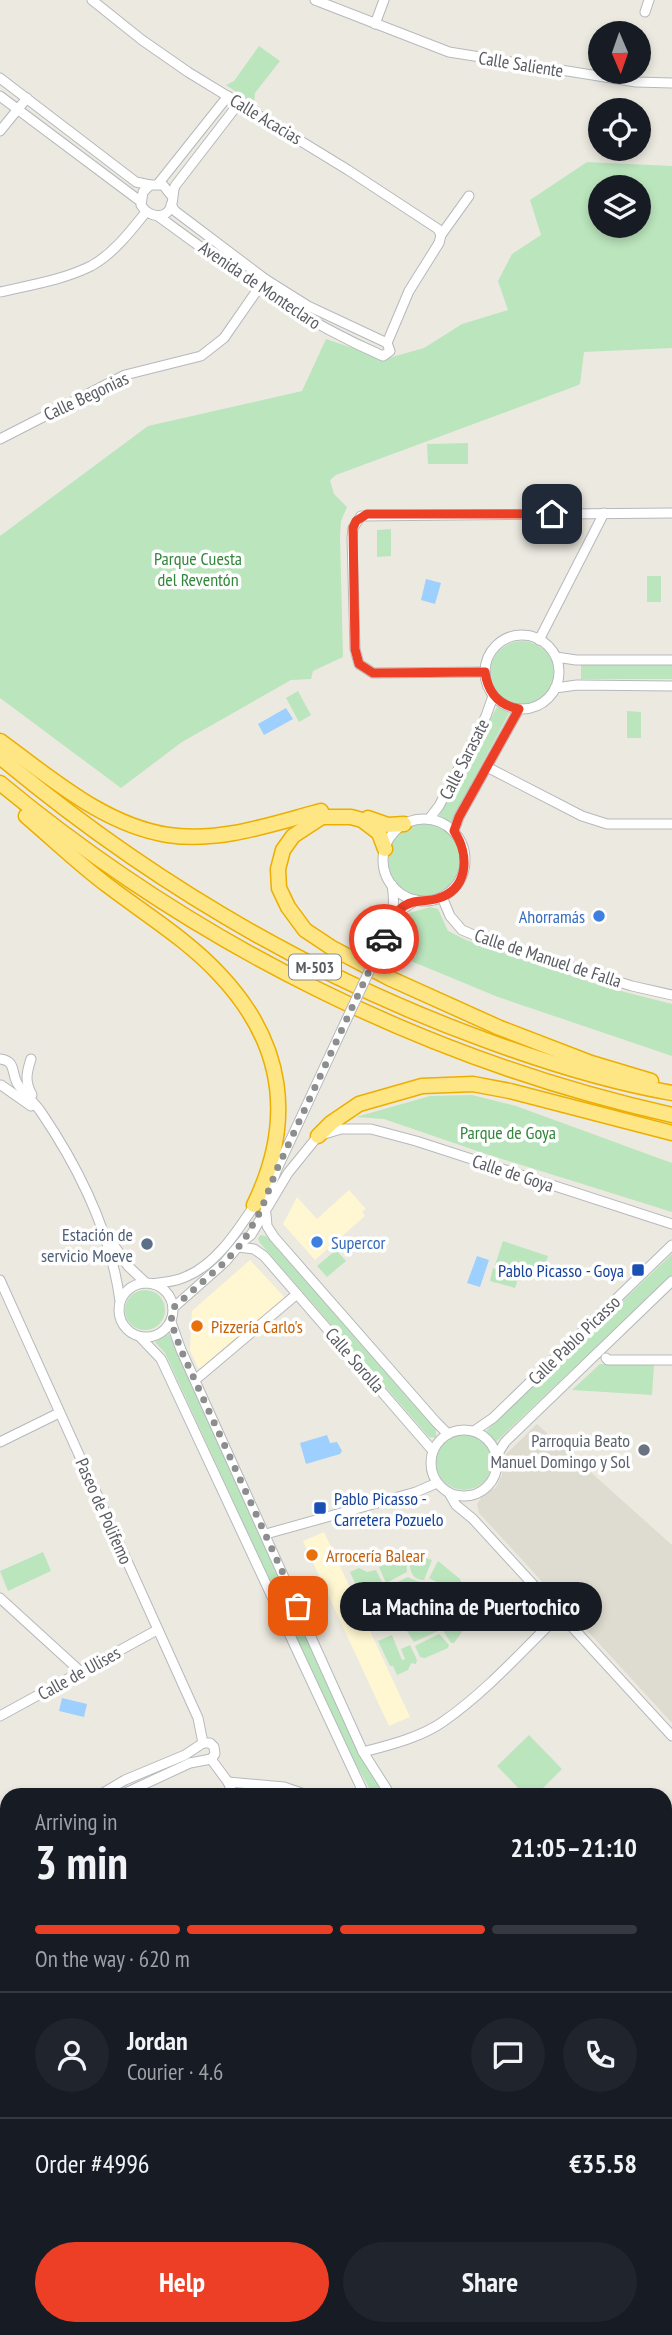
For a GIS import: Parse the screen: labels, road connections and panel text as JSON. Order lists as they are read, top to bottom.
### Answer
{
  "streets": {
    "highway": ["M-503"],
    "street": [
      "Calle Saliente",
      "Calle Acacias",
      "Avenida de Monteclaro",
      "Calle Begonias",
      "Calle Sarasate",
      "Calle de Manuel de Falla",
      "Calle de Goya",
      "Calle Pablo Picasso",
      "Calle Sorolla",
      "Paseo de Polifemo",
      "Calle de Ulises"
    ]
  },
  "crossings": [
    ["Avenida de Monteclaro", "Calle Begonias"],
    ["Calle Sarasate", "Calle de Manuel de Falla"],
    ["Calle Pablo Picasso", "Calle Sorolla"],
    ["Paseo de Polifemo", "Calle de Ulises"]
  ],
  "parks": ["Parque Cuesta del Reventón", "Parque de Goya"],
  "places": {
    "other": [
      "Ahorramás",
      "Supercor",
      "Estación de servicio Moeve",
      "Pizzería Carlo's",
      "Parroquia Beato Manuel Domingo y Sol",
      "Arrocería Balear",
      "La Machina de Puertochico"
    ],
    "transit": ["Pablo Picasso - Goya", "Pablo Picasso - Carretera Pozuelo"]
  },
  "north": "bottom",
  "page": {
    "bubble": "La Machina de Puertochico",
    "heading": ["3 min", "Arriving in", "21:05–21:10"],
    "panel": [
      "Jordan",
      "Courier · 4.6",
      "Order #4996",
      "€35.58"
    ],
    "bar": "On the way · 620 m",
    "buttons": ["Help", "Share"]
  }
}
